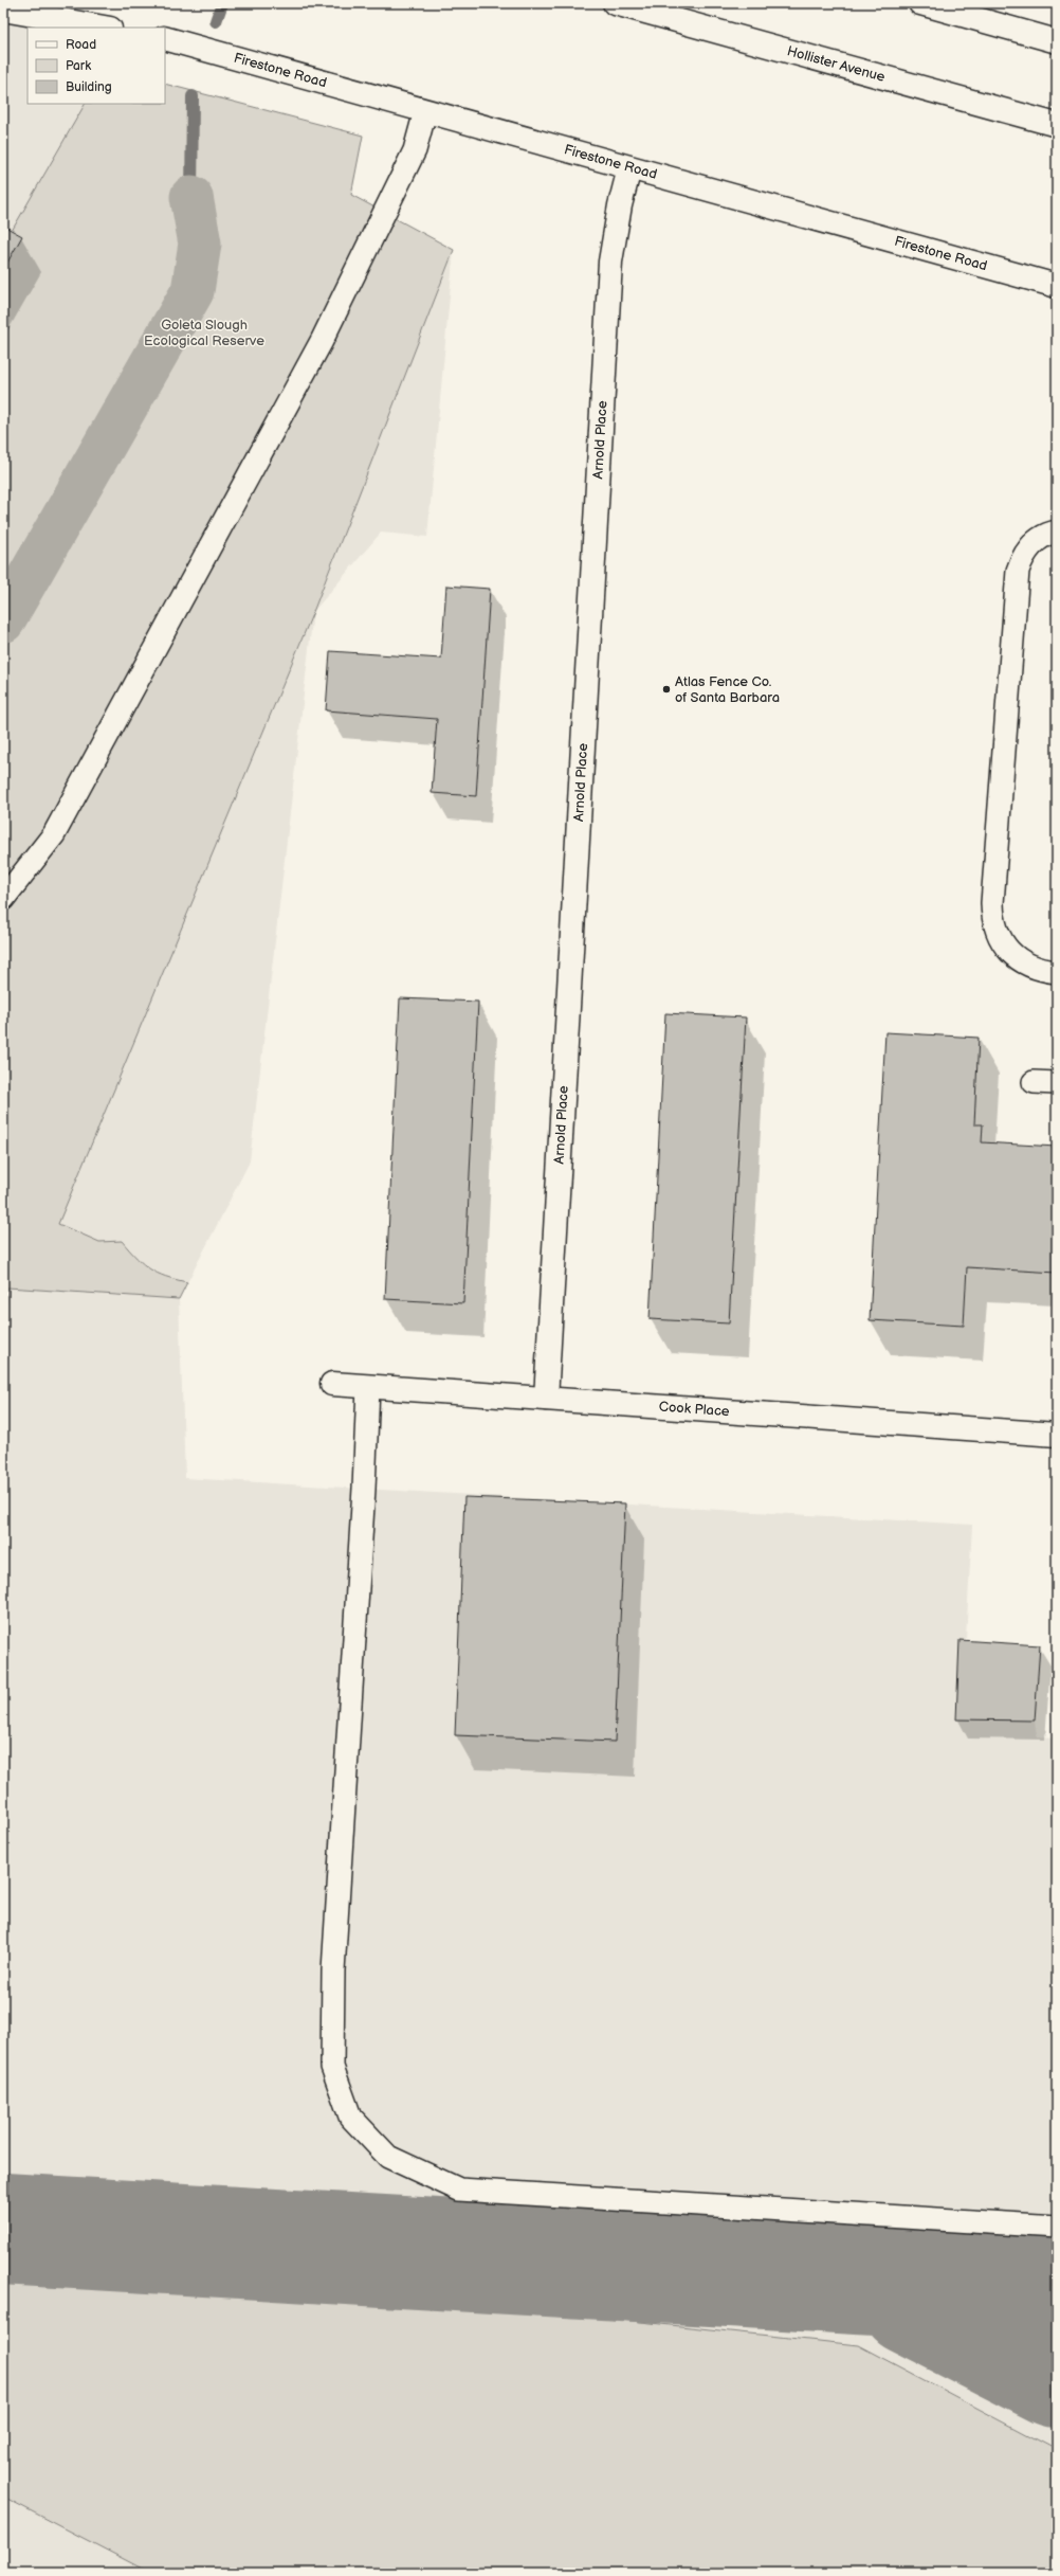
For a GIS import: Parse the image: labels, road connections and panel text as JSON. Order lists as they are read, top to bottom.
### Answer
{
  "streets": {
    "street": [
      "Hollister Avenue",
      "Firestone Road",
      "Arnold Place",
      "Cook Place"
    ]
  },
  "crossings": [
    ["Firestone Road", "Arnold Place"],
    ["Arnold Place", "Cook Place"]
  ],
  "parks": ["Goleta Slough Ecological Reserve"],
  "places": ["Atlas Fence Co. of Santa Barbara"],
  "legend": ["Road", "Park", "Building"]
}
